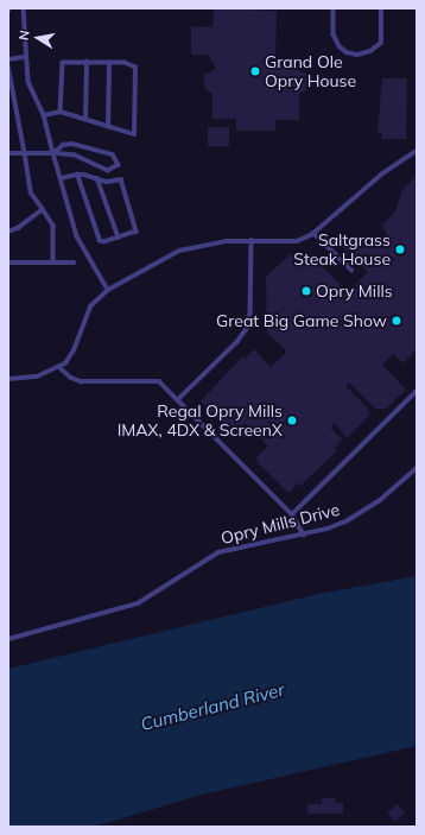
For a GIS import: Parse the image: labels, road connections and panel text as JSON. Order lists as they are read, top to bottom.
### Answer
{
  "streets": {
    "lane": ["Opry Mills Drive"]
  },
  "water": ["Cumberland River"],
  "places": [
    "Grand Ole Opry House",
    "Saltgrass Steak House",
    "Opry Mills",
    "Great Big Game Show",
    "Regal Opry Mills IMAX, 4DX & ScreenX"
  ],
  "north": "left"
}
